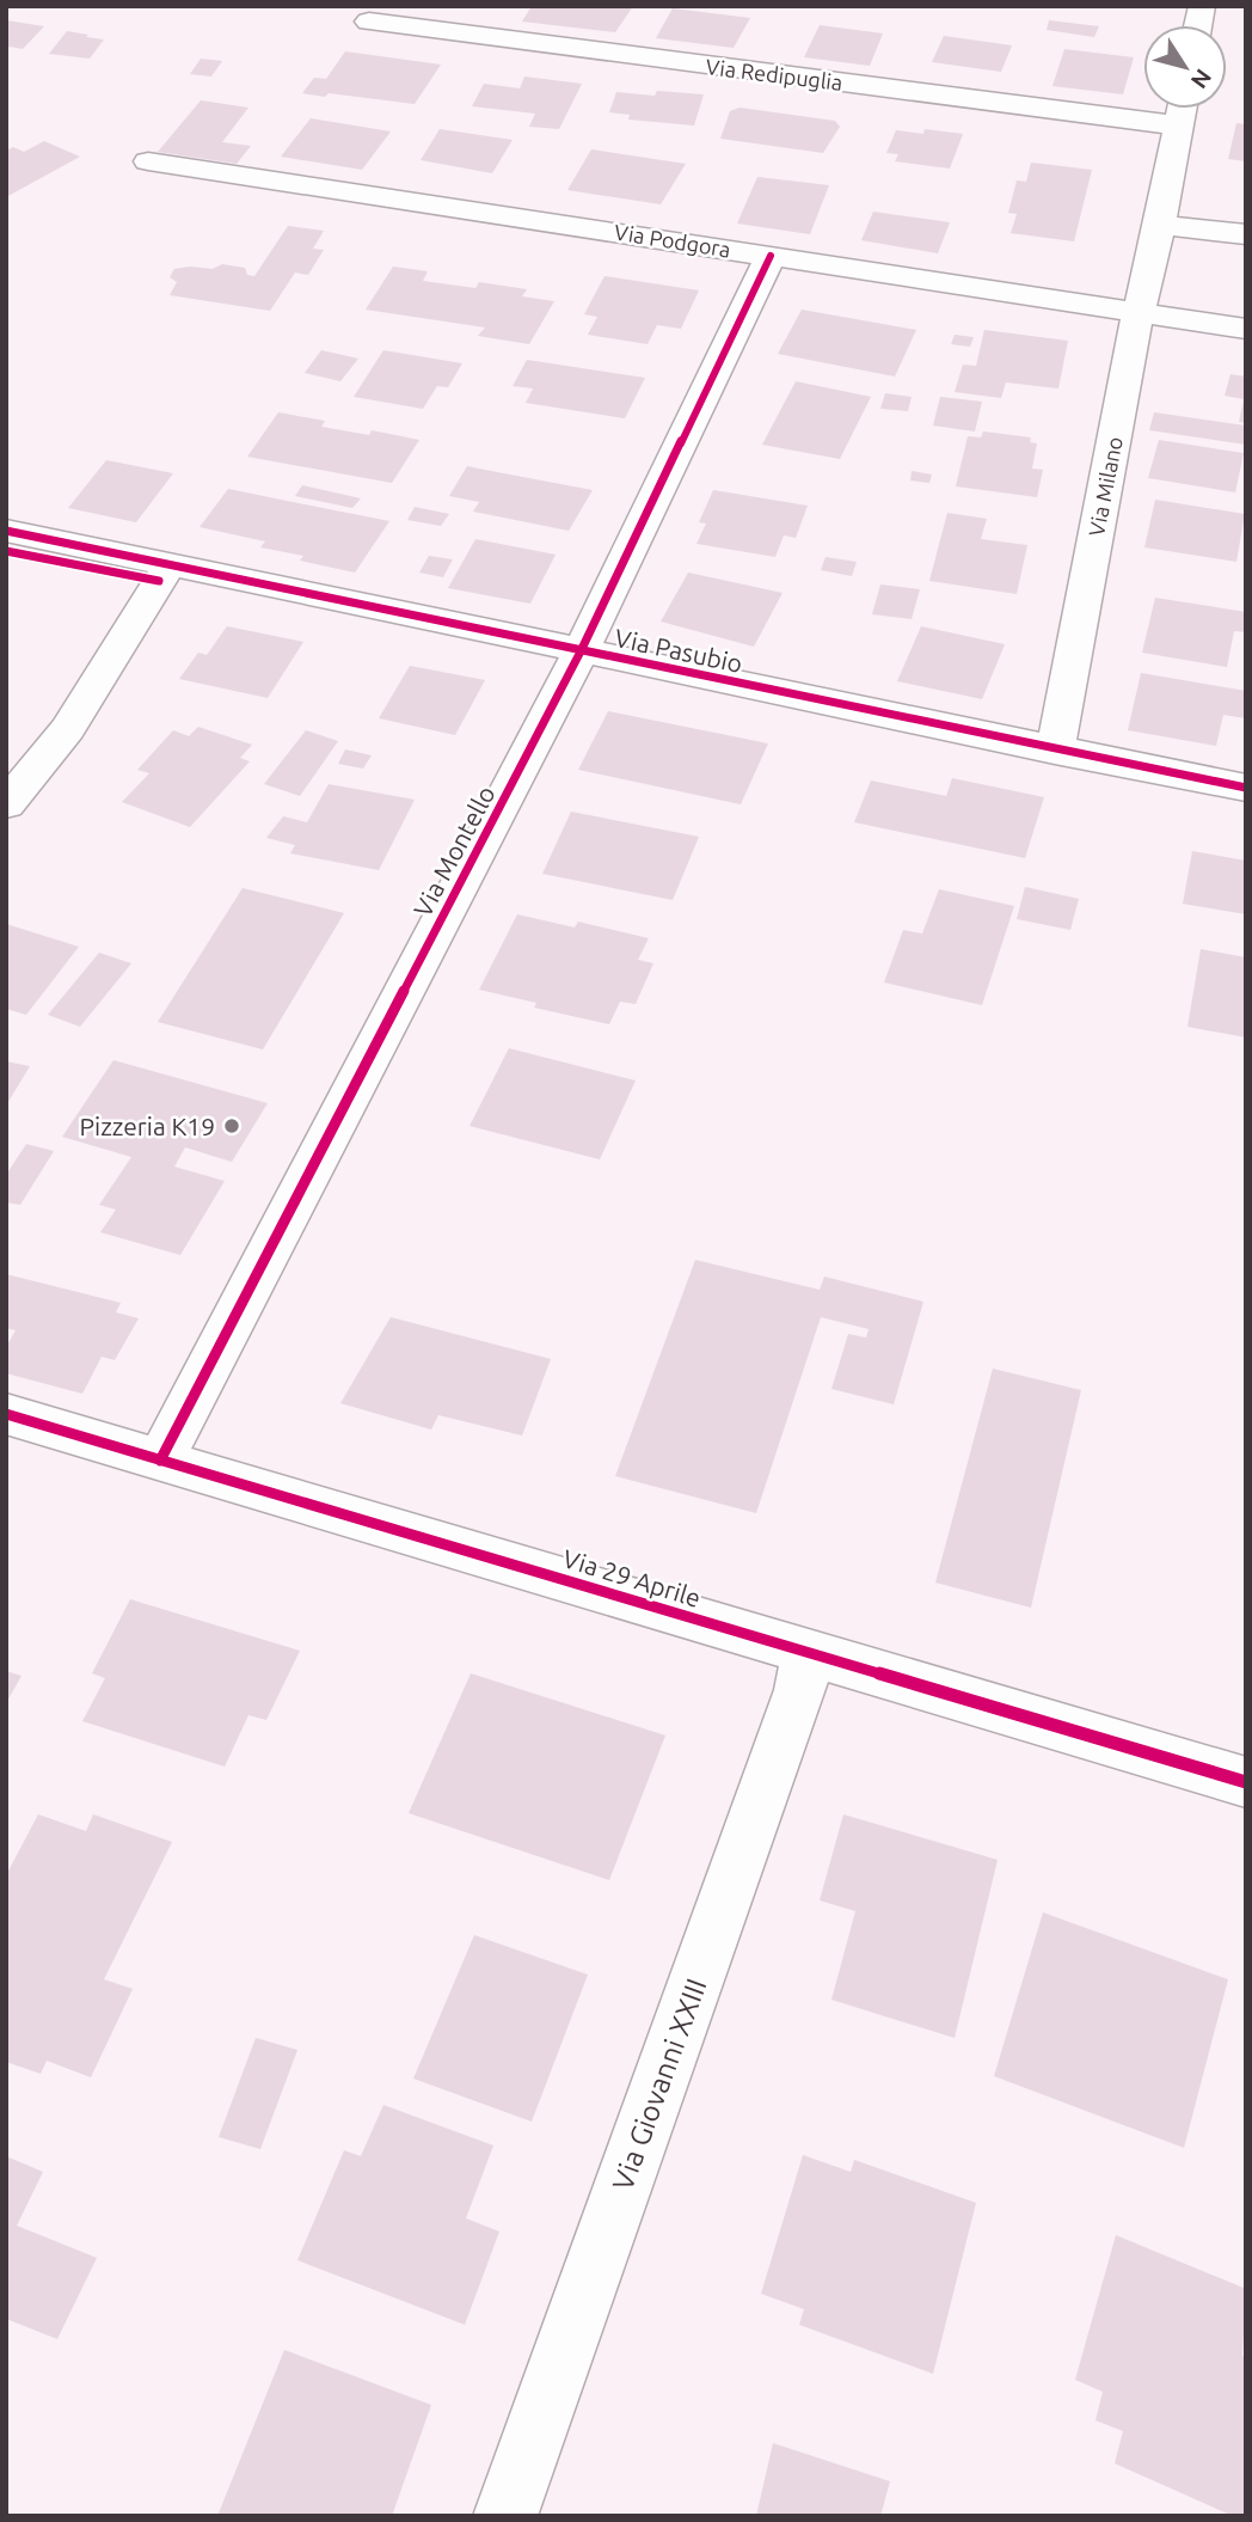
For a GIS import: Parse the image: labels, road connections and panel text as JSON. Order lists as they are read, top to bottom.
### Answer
{
  "streets": {
    "street": [
      "Via Redipuglia",
      "Via Podgora",
      "Via Milano",
      "Via Pasubio",
      "Via Montello",
      "Via 29 Aprile",
      "Via Giovanni XXIII"
    ]
  },
  "crossings": [
    ["Via Redipuglia", "Via Milano"],
    ["Via Podgora", "Via Milano"],
    ["Via Podgora", "Via Montello"],
    ["Via Milano", "Via Pasubio"],
    ["Via Pasubio", "Via Montello"],
    ["Via Montello", "Via 29 Aprile"],
    ["Via 29 Aprile", "Via Giovanni XXIII"]
  ],
  "places": ["Pizzeria K19"],
  "north": "bottom right"
}
